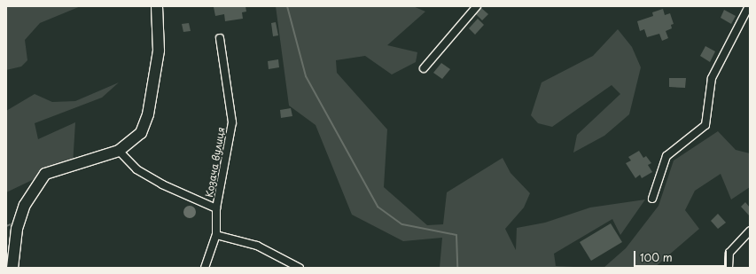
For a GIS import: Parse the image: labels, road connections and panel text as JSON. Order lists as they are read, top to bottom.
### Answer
{
  "streets": {
    "street": ["Козача вулиця"]
  },
  "scale_bar": "100 m"
}
